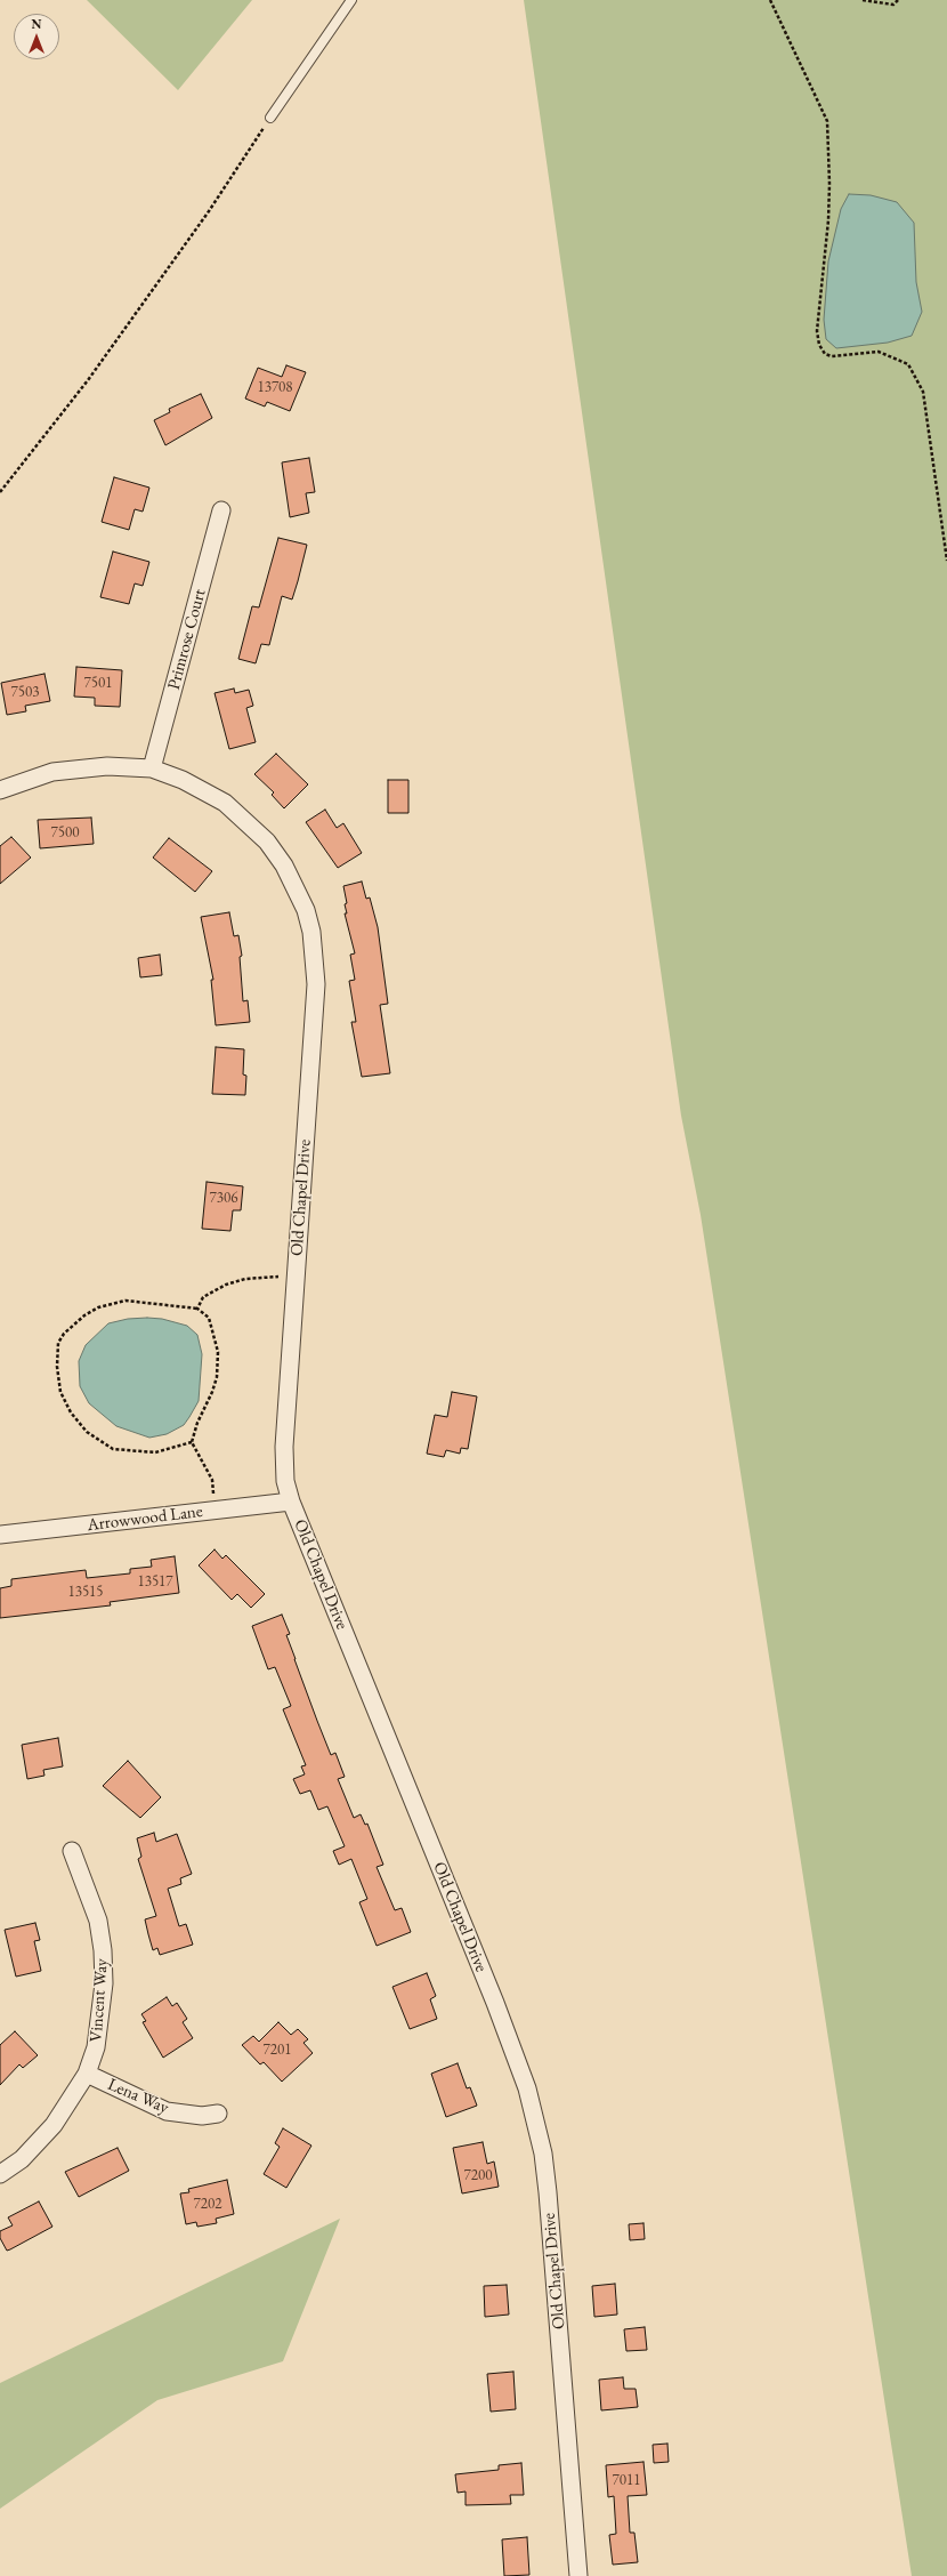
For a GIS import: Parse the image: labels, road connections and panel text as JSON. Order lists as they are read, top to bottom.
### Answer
{
  "streets": {
    "street": [
      "Primrose Court",
      "Old Chapel Drive",
      "Arrowwood Lane",
      "Vincent Way",
      "Lena Way"
    ]
  },
  "crossings": [
    ["Primrose Court", "Old Chapel Drive"],
    ["Old Chapel Drive", "Arrowwood Lane"],
    ["Vincent Way", "Lena Way"]
  ],
  "house_numbers": [
    "13708",
    "7501",
    "7503",
    "7500",
    "7306",
    "13517",
    "13515",
    "7201",
    "7200",
    "7202",
    "7011"
  ],
  "north": "top"
}
